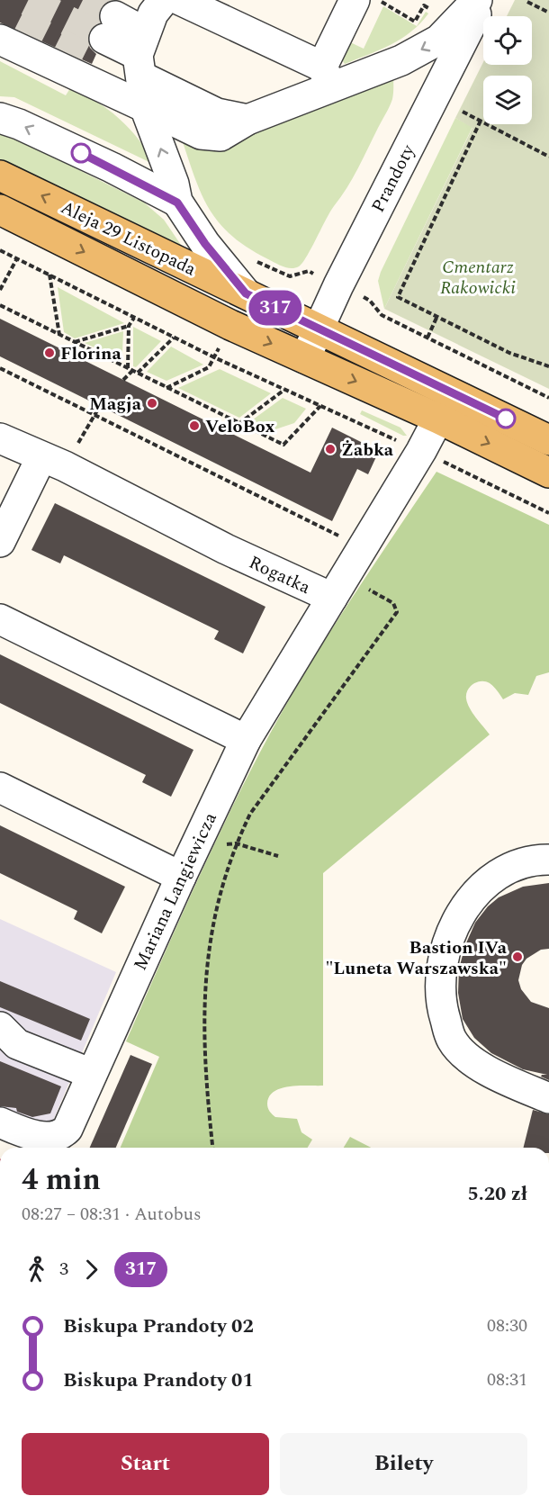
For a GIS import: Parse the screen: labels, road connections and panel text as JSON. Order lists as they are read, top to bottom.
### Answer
{
  "streets": {
    "main road": ["Aleja 29 Listopada"],
    "street": ["Prandoty", "Rogatka", "Mariana Langiewicza"]
  },
  "crossings": [
    ["Prandoty", "Aleja 29 Listopada"],
    ["Aleja 29 Listopada", "Rogatka"],
    ["Rogatka", "Mariana Langiewicza"]
  ],
  "parks": ["Cmentarz Rakowicki"],
  "places": [
    "Florina",
    "Magja",
    "VeloBox",
    "Żabka",
    "Bastion IVa \"Luneta Warszawska\""
  ],
  "lines": ["bus line 317"],
  "page": {
    "on_map": "317",
    "heading": ["4 min", "08:27 – 08:31 · Autobus", "5.20 zł"],
    "legs": ["3", "317"],
    "list": [
      {
        "name": "Biskupa Prandoty 02",
        "value": "08:30"
      },
      {
        "name": "Biskupa Prandoty 01",
        "value": "08:31"
      }
    ],
    "buttons": ["Start", "Bilety"]
  }
}
